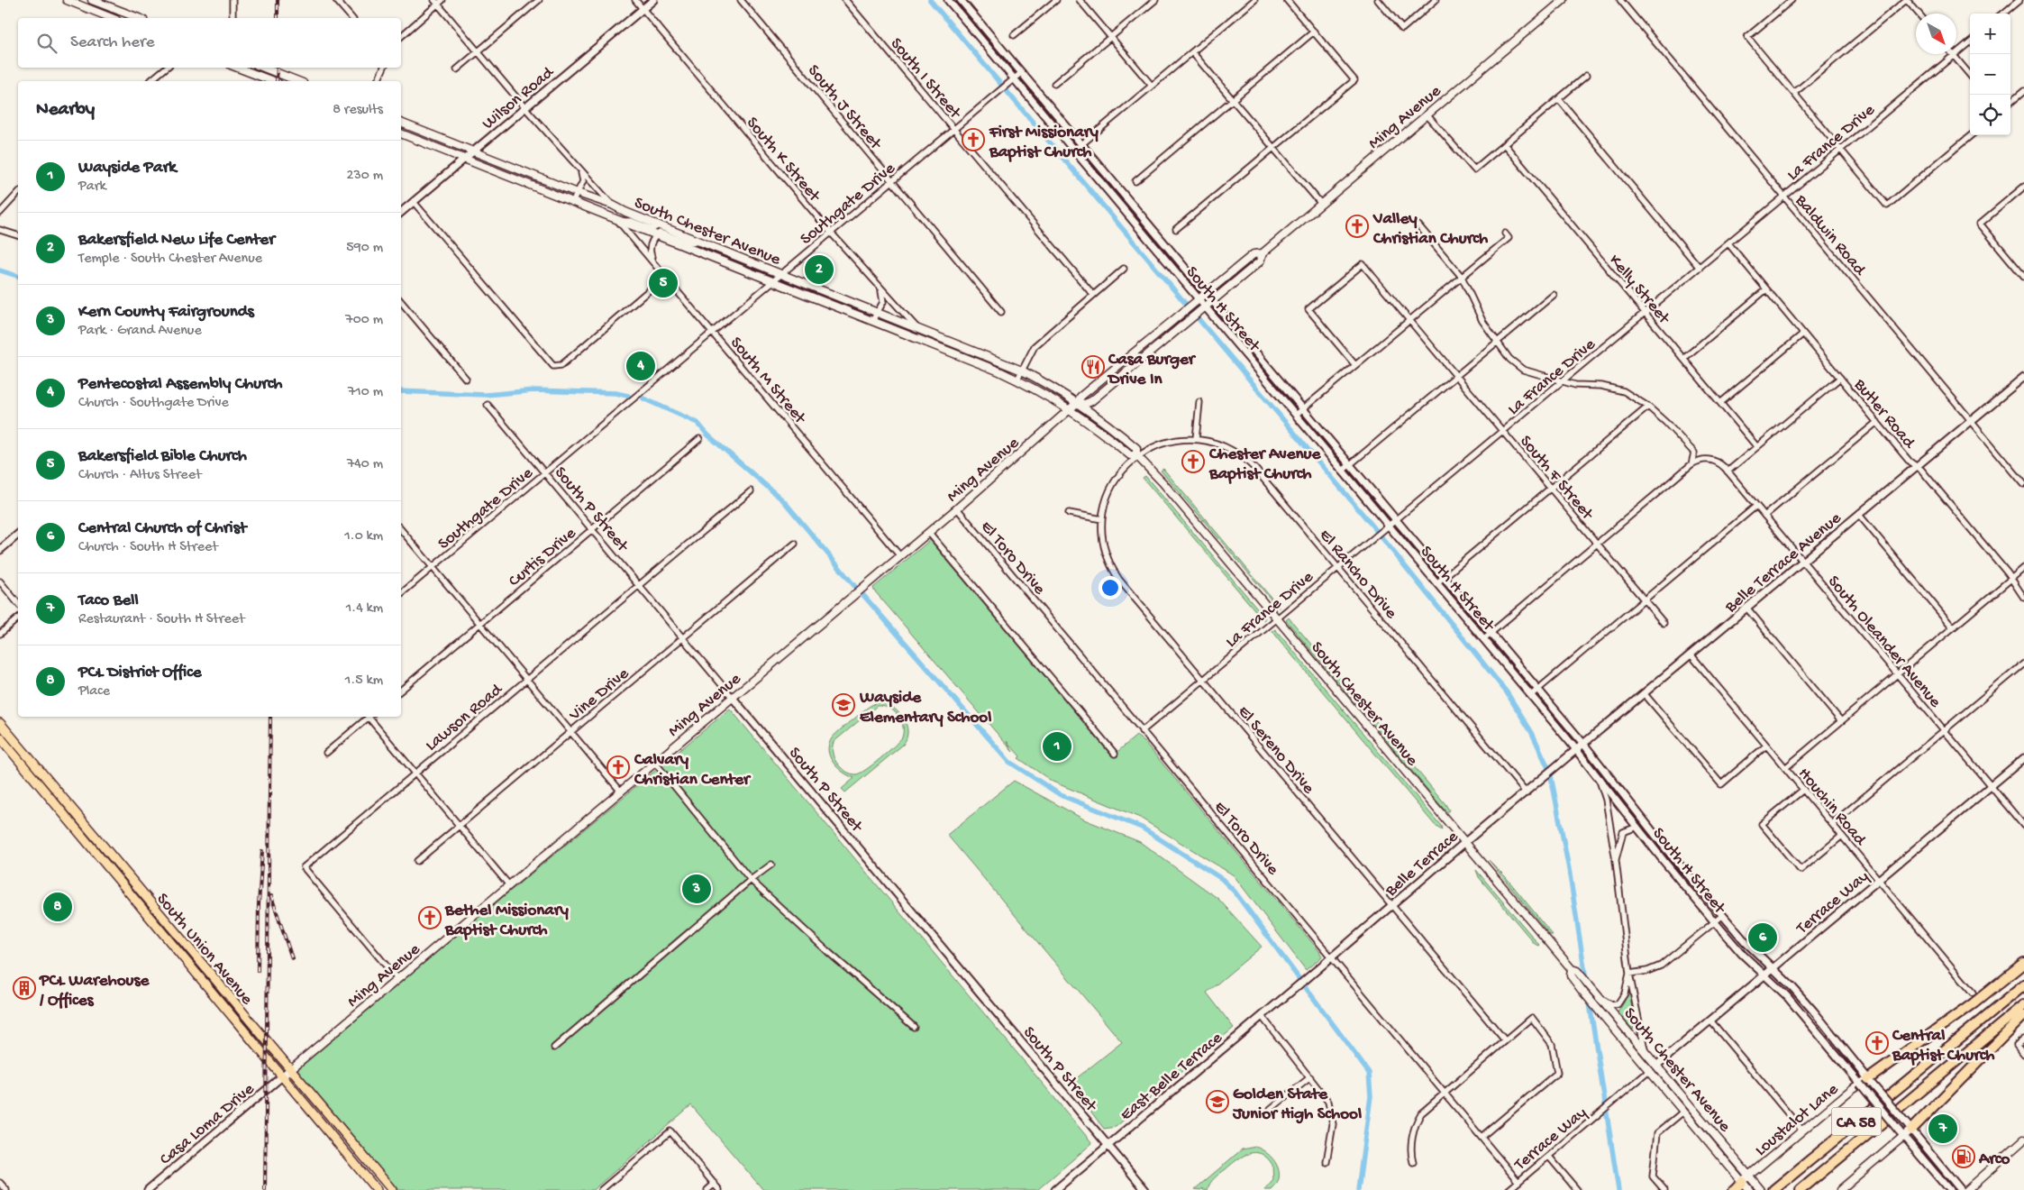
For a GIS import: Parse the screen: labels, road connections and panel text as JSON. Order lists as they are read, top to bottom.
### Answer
{
  "streets": {
    "highway": ["CA 58"],
    "main road": [
      "Ming Avenue",
      "South Chester Avenue",
      "South Union Avenue",
      "Loustalot Lane"
    ],
    "street": [
      "South I Street",
      "Wilson Road",
      "South J Street",
      "La France Drive",
      "South K Street",
      "Southgate Drive",
      "Baldwin Road",
      "Kelly Street",
      "South H Street",
      "South M Street",
      "Butler Road",
      "South F Street",
      "South P Street",
      "Curtis Drive",
      "El Toro Drive",
      "Belle Terrace Avenue",
      "El Rancho Drive",
      "South Oleander Avenue",
      "Vine Drive",
      "Lawson Road",
      "El Sereno Drive",
      "Houchin Road",
      "Belle Terrace",
      "Terrace Way",
      "East Belle Terrace",
      "Casa Loma Drive"
    ]
  },
  "crossings": [
    ["South I Street", "Southgate Drive"],
    ["Wilson Road", "South K Street"],
    ["Wilson Road", "South Chester Avenue"],
    ["South J Street", "Southgate Drive"],
    ["Ming Avenue", "South Chester Avenue"],
    ["Ming Avenue", "South H Street"],
    ["Ming Avenue", "South M Street"],
    ["Ming Avenue", "South P Street"],
    ["Ming Avenue", "El Toro Drive"],
    ["Ming Avenue", "Lawson Road"],
    ["Ming Avenue", "South Union Avenue"],
    ["Ming Avenue", "Casa Loma Drive"],
    ["La France Drive", "South Chester Avenue"],
    ["La France Drive", "Baldwin Road"],
    ["La France Drive", "Kelly Street"],
    ["La France Drive", "South H Street"],
    ["La France Drive", "Butler Road"],
    ["La France Drive", "South F Street"],
    ["La France Drive", "El Toro Drive"],
    ["La France Drive", "El Rancho Drive"],
    ["La France Drive", "El Sereno Drive"],
    ["South K Street", "Southgate Drive"],
    ["South K Street", "South Chester Avenue"],
    ["Southgate Drive", "South Chester Avenue"],
    ["Southgate Drive", "South H Street"],
    ["Southgate Drive", "South M Street"],
    ["Southgate Drive", "South P Street"],
    ["South Chester Avenue", "South M Street"],
    ["South Chester Avenue", "El Rancho Drive"],
    ["South Chester Avenue", "El Sereno Drive"],
    ["South Chester Avenue", "Belle Terrace"],
    ["South Chester Avenue", "Terrace Way"],
    ["South Chester Avenue", "Loustalot Lane"],
    ["Baldwin Road", "Belle Terrace Avenue"],
    ["South H Street", "Belle Terrace Avenue"],
    ["South H Street", "Terrace Way"],
    ["South H Street", "Loustalot Lane"],
    ["Butler Road", "Belle Terrace Avenue"],
    ["South P Street", "Curtis Drive"],
    ["South P Street", "Vine Drive"],
    ["South P Street", "Lawson Road"],
    ["South P Street", "East Belle Terrace"],
    ["El Toro Drive", "Belle Terrace"],
    ["El Toro Drive", "Terrace Way"],
    ["Belle Terrace Avenue", "South Oleander Avenue"],
    ["Belle Terrace Avenue", "Houchin Road"],
    ["Belle Terrace Avenue", "Belle Terrace"],
    ["El Rancho Drive", "El Sereno Drive"],
    ["El Rancho Drive", "Belle Terrace"],
    ["South Oleander Avenue", "Terrace Way"],
    ["El Sereno Drive", "Belle Terrace"],
    ["Houchin Road", "Terrace Way"],
    ["Belle Terrace", "East Belle Terrace"],
    ["South Union Avenue", "Casa Loma Drive"]
  ],
  "places": {
    "church": [
      "First Missionary Baptist Church",
      "Valley Christian Church",
      "Chester Avenue Baptist Church",
      "Calvary Christian Center",
      "Bethel Missionary Baptist Church",
      "Central Baptist Church"
    ],
    "restaurant": ["Casa Burger Drive In"],
    "school or university": ["Wayside Elementary School", "Golden State Junior High School"],
    "building": ["PCL Warehouse / Offices"],
    "fuel station": ["Arco"]
  },
  "north": "bottom right",
  "page": {
    "map_buttons": ["+", "−"],
    "search": "Search here",
    "heading": ["Nearby", "8 results"],
    "list": [
      {
        "mark": "1",
        "name": "Wayside Park",
        "note": "Park",
        "value": "230 m"
      },
      {
        "mark": "2",
        "name": "Bakersfield New Life Center",
        "note": "Temple · South Chester Avenue",
        "value": "590 m"
      },
      {
        "mark": "3",
        "name": "Kern County Fairgrounds",
        "note": "Park · Grand Avenue",
        "value": "700 m"
      },
      {
        "mark": "4",
        "name": "Pentecostal Assembly Church",
        "note": "Church · Southgate Drive",
        "value": "710 m"
      },
      {
        "mark": "5",
        "name": "Bakersfield Bible Church",
        "note": "Church · Altus Street",
        "value": "740 m"
      },
      {
        "mark": "6",
        "name": "Central Church of Christ",
        "note": "Church · South H Street",
        "value": "1.0 km"
      },
      {
        "mark": "7",
        "name": "Taco Bell",
        "note": "Restaurant · South H Street",
        "value": "1.4 km"
      },
      {
        "mark": "8",
        "name": "PCL District Office",
        "note": "Place",
        "value": "1.5 km"
      }
    ],
    "pins": [
      "2",
      "5",
      "4",
      "1",
      "3",
      "8",
      "6",
      "7"
    ]
  }
}
